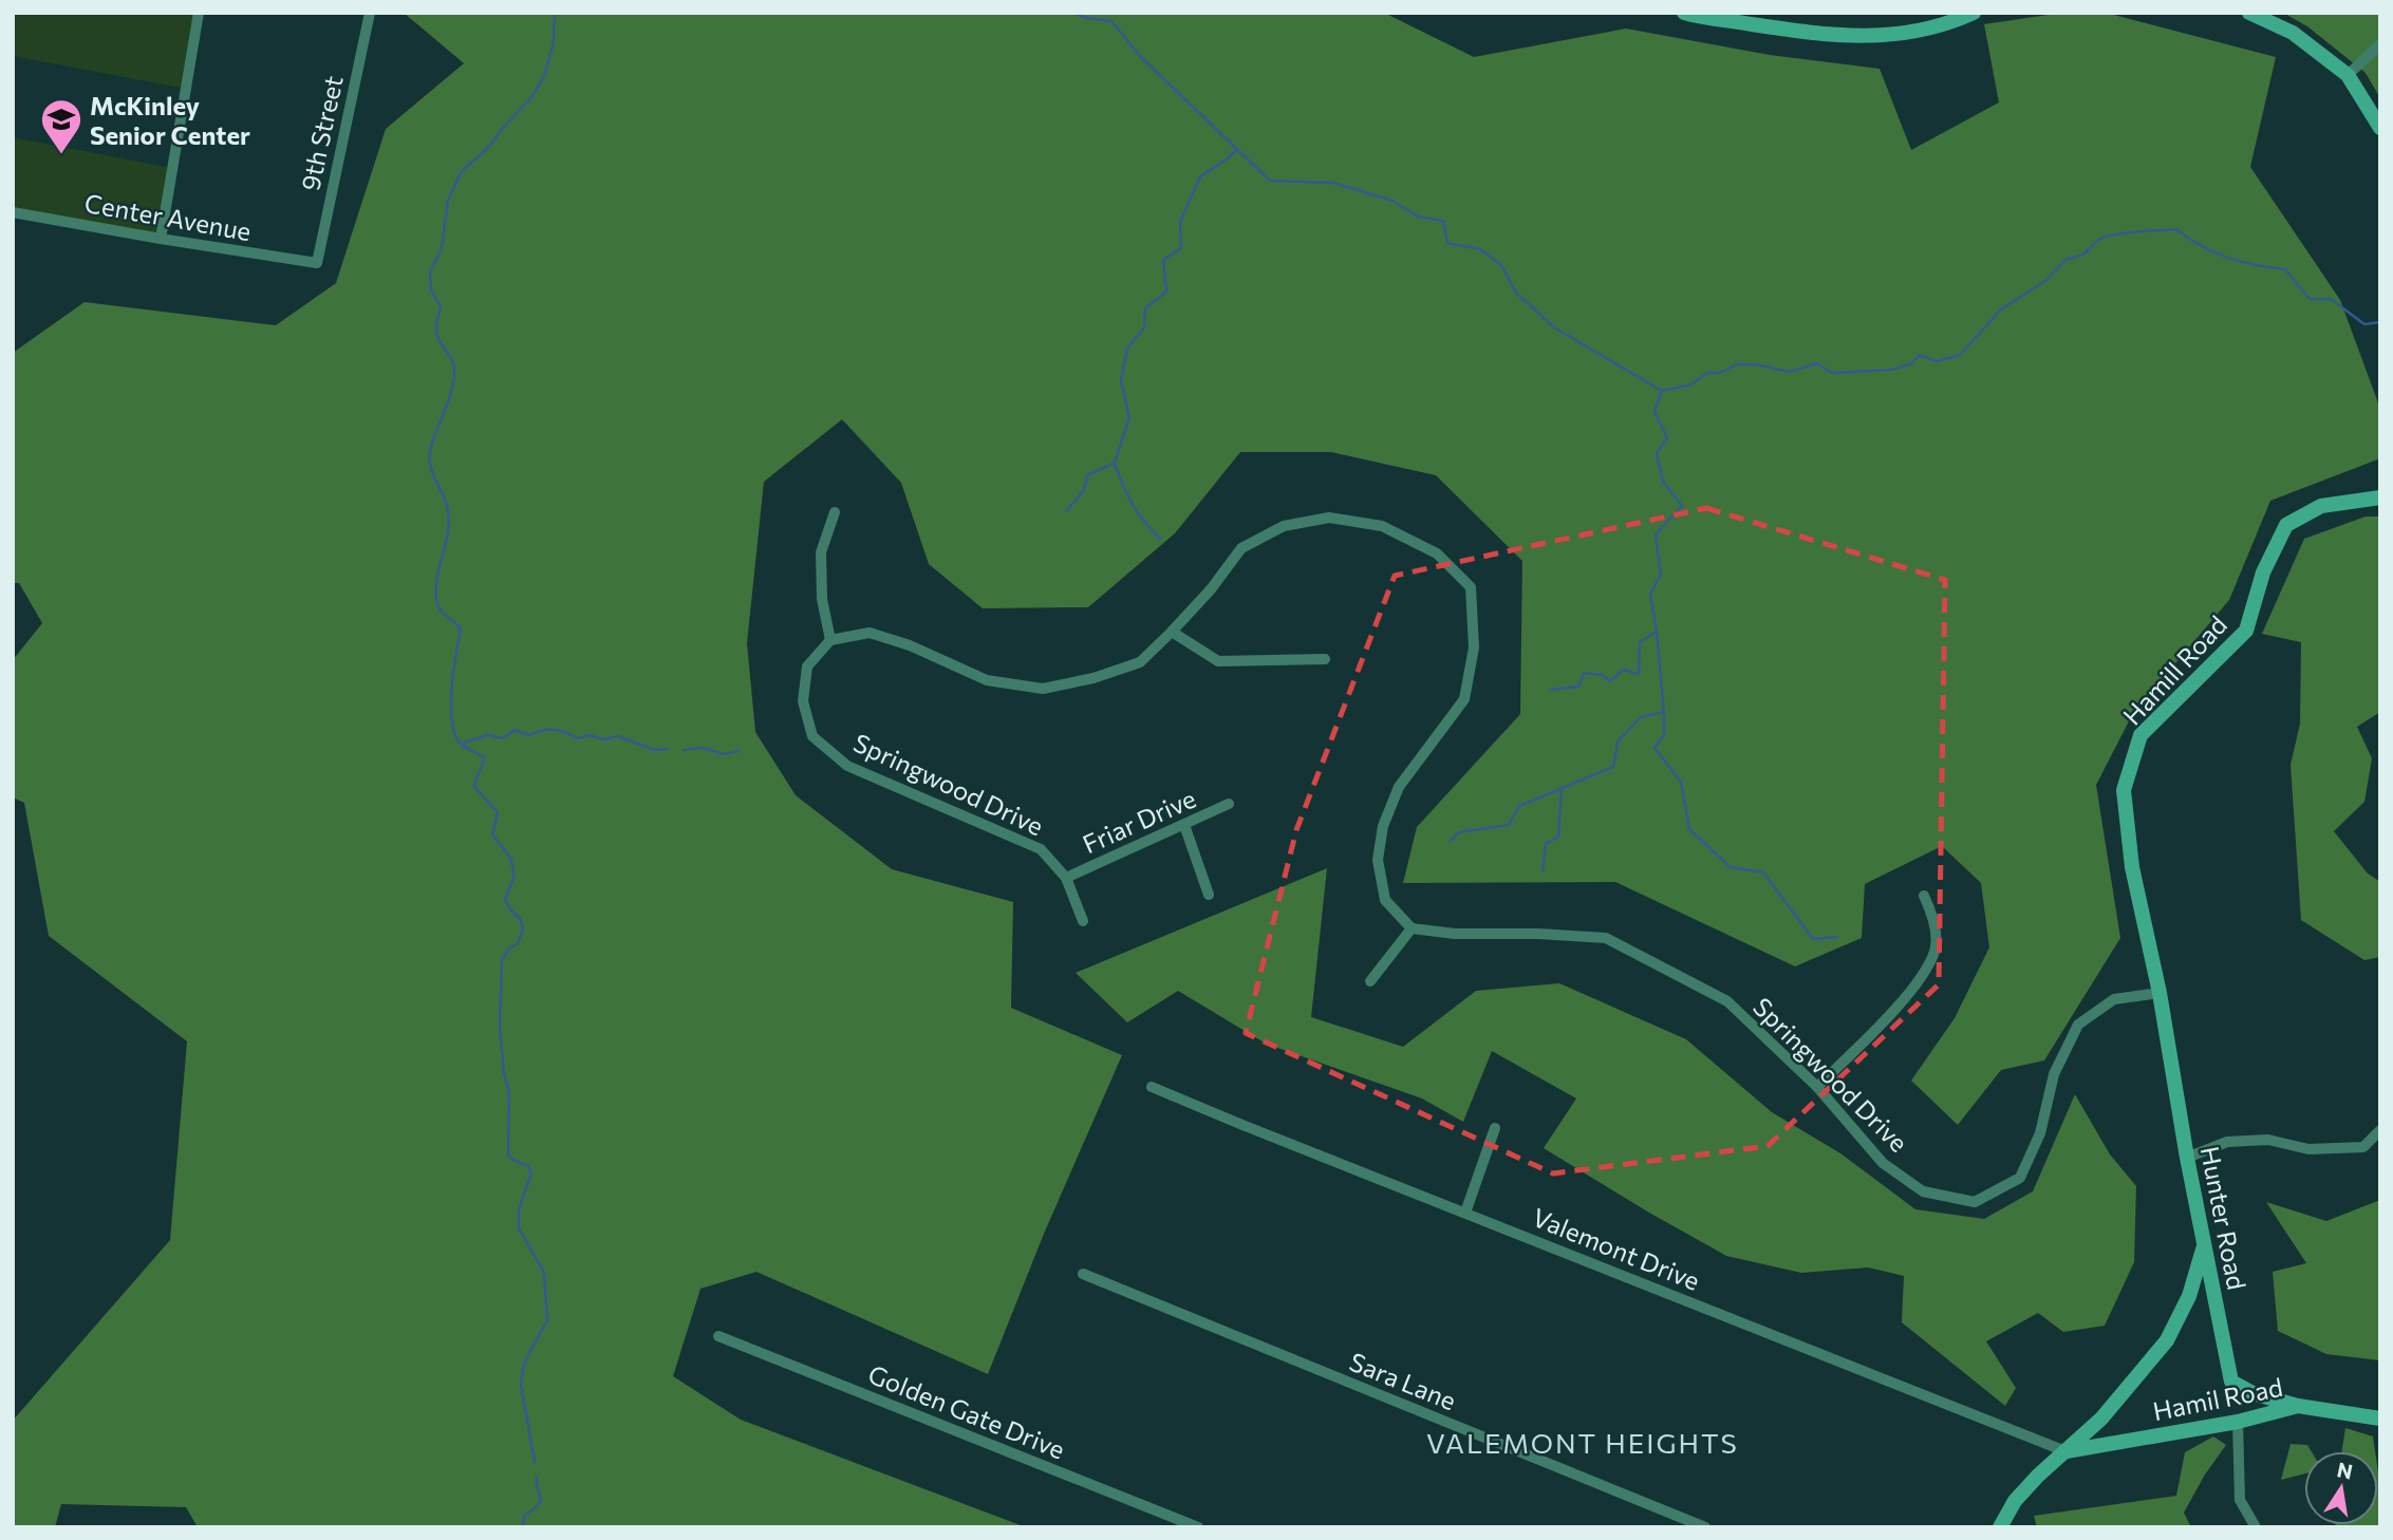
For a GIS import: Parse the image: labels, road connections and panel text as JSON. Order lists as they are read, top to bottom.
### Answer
{
  "streets": {
    "street": [
      "9th Street",
      "Center Avenue",
      "Hamill Road",
      "Springwood Drive",
      "Friar Drive",
      "Hunter Road",
      "Valemont Drive",
      "Sara Lane",
      "Hamil Road",
      "Golden Gate Drive"
    ]
  },
  "crossings": [
    ["9th Street", "Center Avenue"],
    ["Hamill Road", "Springwood Drive"],
    ["Hamill Road", "Hunter Road"],
    ["Springwood Drive", "Friar Drive"],
    ["Springwood Drive", "Hunter Road"],
    ["Hunter Road", "Hamil Road"],
    ["Valemont Drive", "Hamil Road"]
  ],
  "districts": ["VALEMONT HEIGHTS"],
  "places": {
    "school or university": ["McKinley Senior Center"]
  },
  "north": "top"
}
